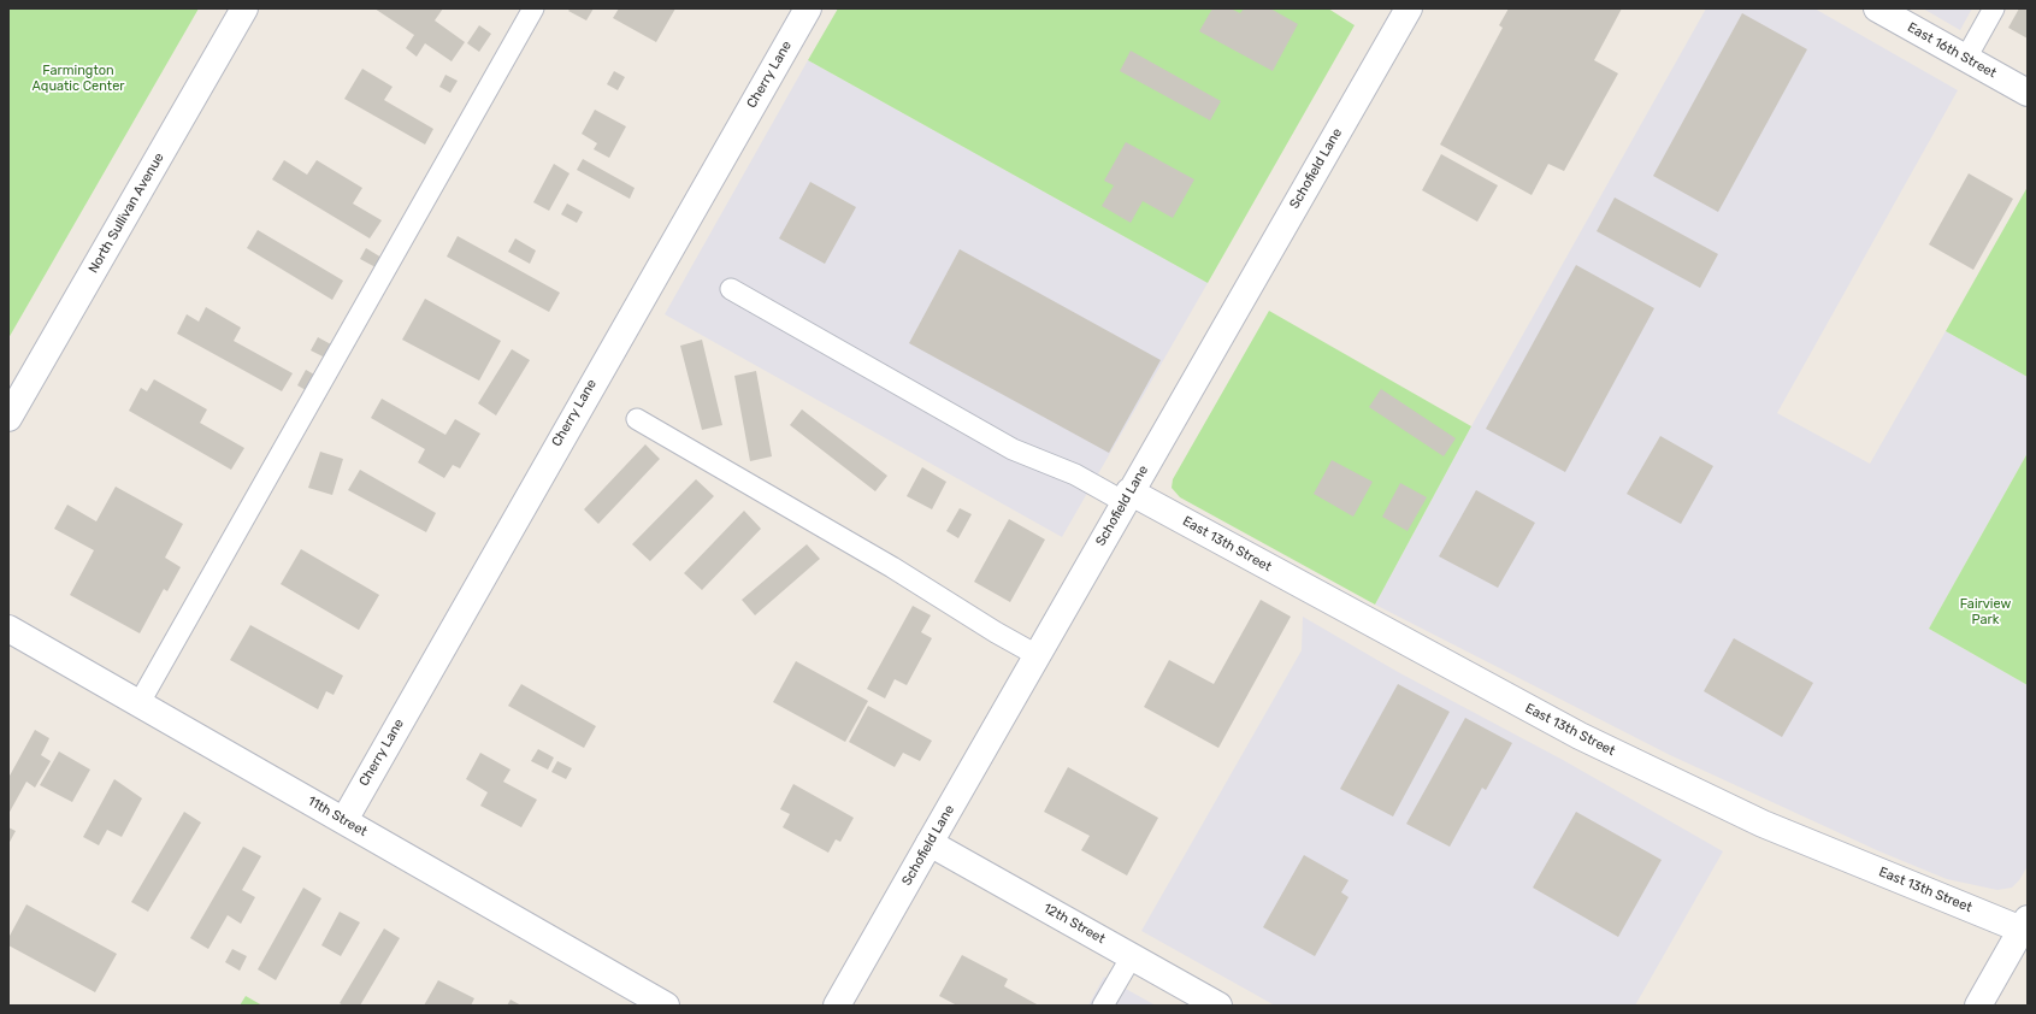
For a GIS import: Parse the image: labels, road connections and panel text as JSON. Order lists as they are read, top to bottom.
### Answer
{
  "streets": {
    "street": [
      "East 16th Street",
      "Cherry Lane",
      "Schofield Lane",
      "North Sullivan Avenue",
      "East 13th Street",
      "11th Street",
      "12th Street"
    ]
  },
  "crossings": [
    ["Cherry Lane", "11th Street"],
    ["Schofield Lane", "East 13th Street"],
    ["Schofield Lane", "12th Street"]
  ],
  "parks": ["Farmington Aquatic Center", "Fairview Park"]
}
